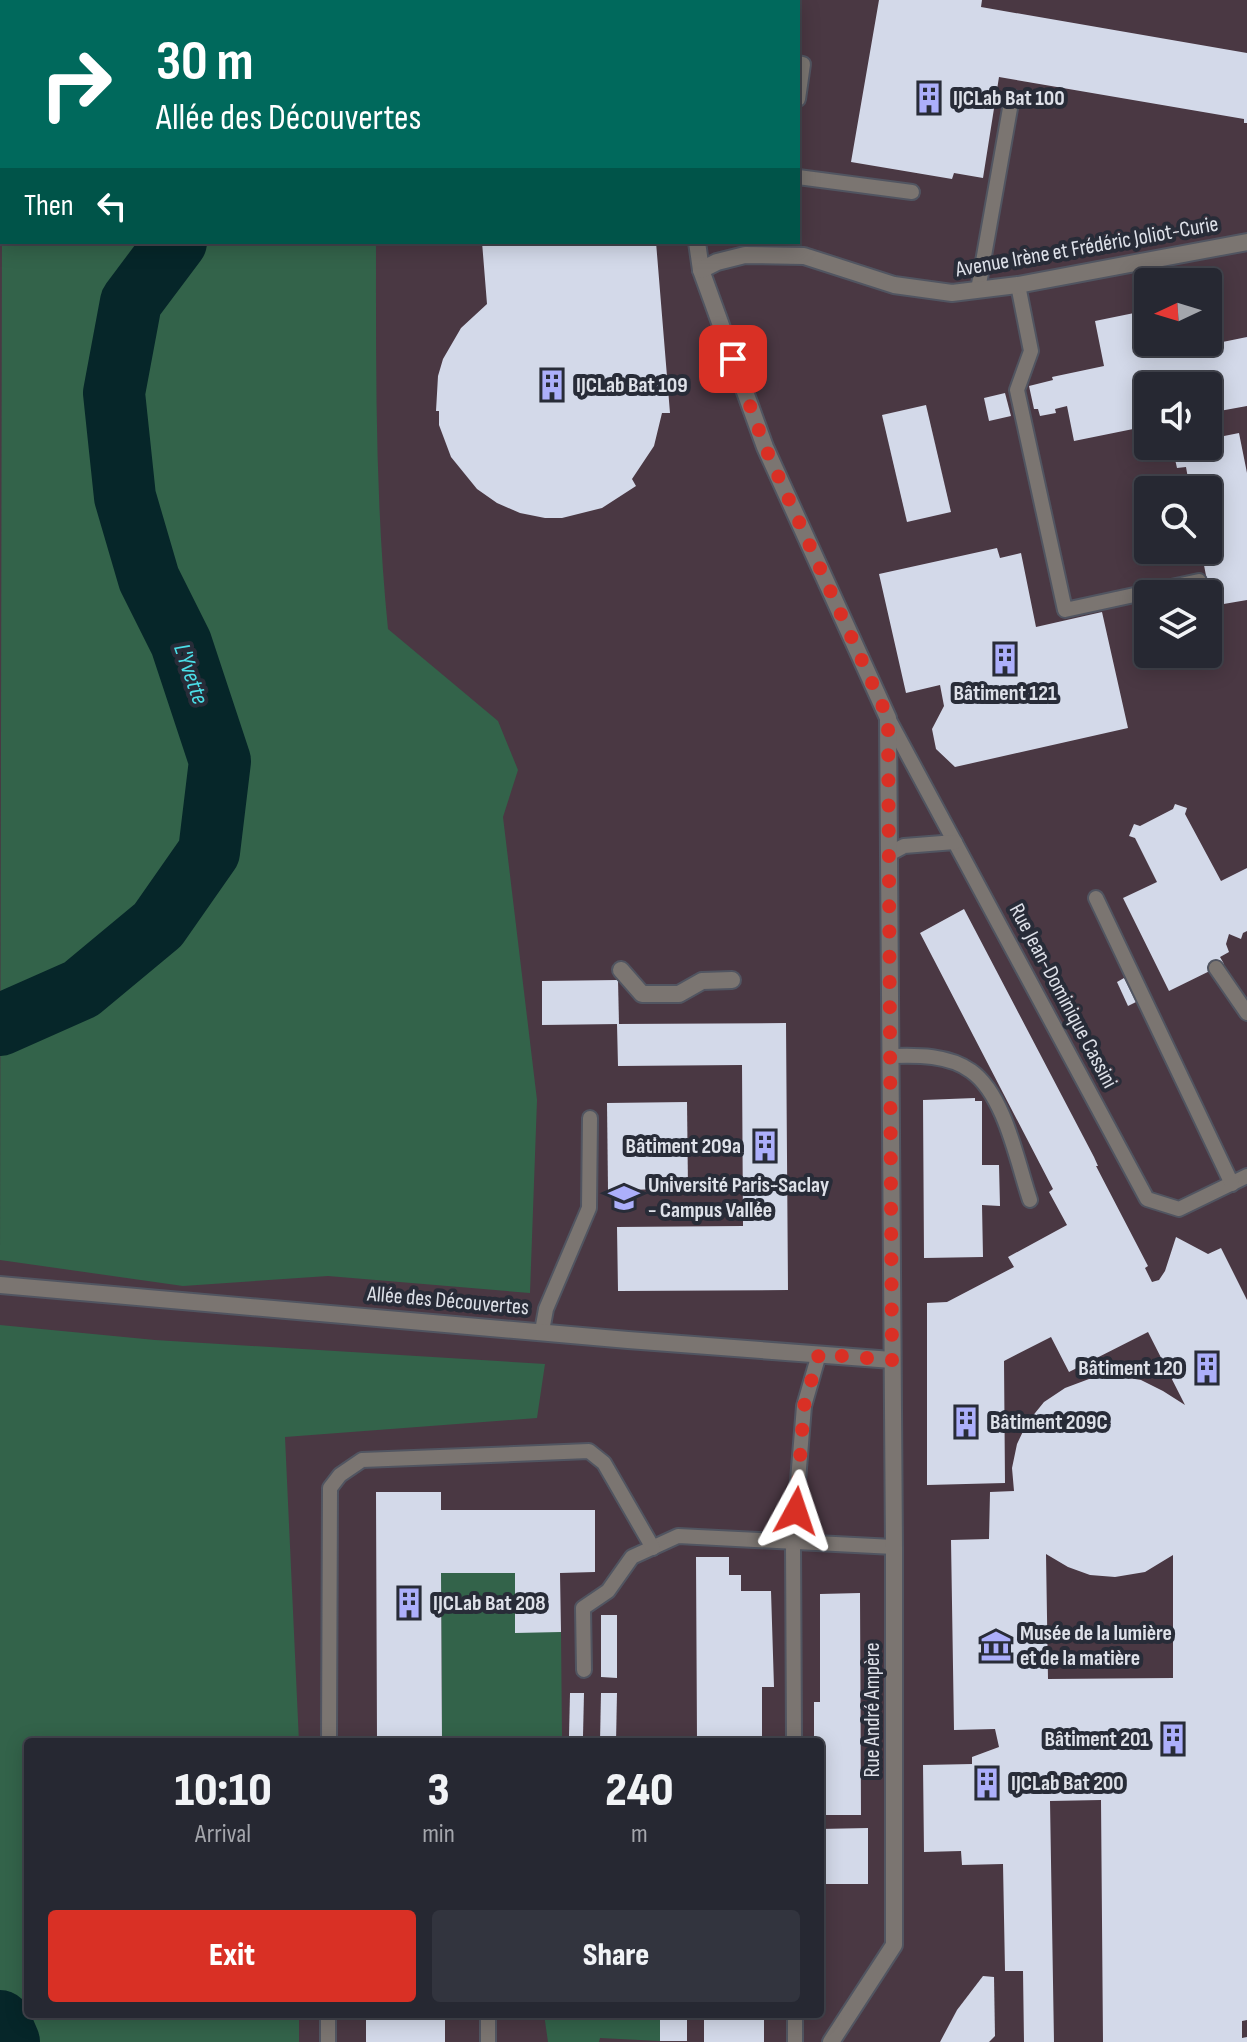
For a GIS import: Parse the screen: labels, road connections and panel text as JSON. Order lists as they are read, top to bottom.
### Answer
{
  "streets": {
    "street": ["Avenue Irène et Frédéric Joliot-Curie", "Allée des Découvertes", "Rue André Ampère"],
    "lane": ["Rue Jean-Dominique Cassini"]
  },
  "crossings": [
    ["Rue Jean-Dominique Cassini", "Rue André Ampère"],
    ["Allée des Découvertes", "Rue André Ampère"]
  ],
  "water": ["L'Yvette"],
  "places": {
    "building": [
      "IJCLab Bat 100",
      "IJCLab Bat 109",
      "Bâtiment 121",
      "Bâtiment 209a",
      "Bâtiment 120",
      "Bâtiment 209C",
      "IJCLab Bat 208",
      "Bâtiment 201",
      "IJCLab Bat 200"
    ],
    "school or university": ["Université Paris-Saclay - Campus Vallée"],
    "museum": ["Musée de la lumière et de la matière"]
  },
  "north": "left",
  "page": {
    "turn": ["30 m", "Allée des Découvertes"],
    "then": "Then",
    "eta": [
      "10:10",
      "Arrival",
      "3",
      "min",
      "240",
      "m"
    ],
    "buttons": ["Exit", "Share"]
  }
}
